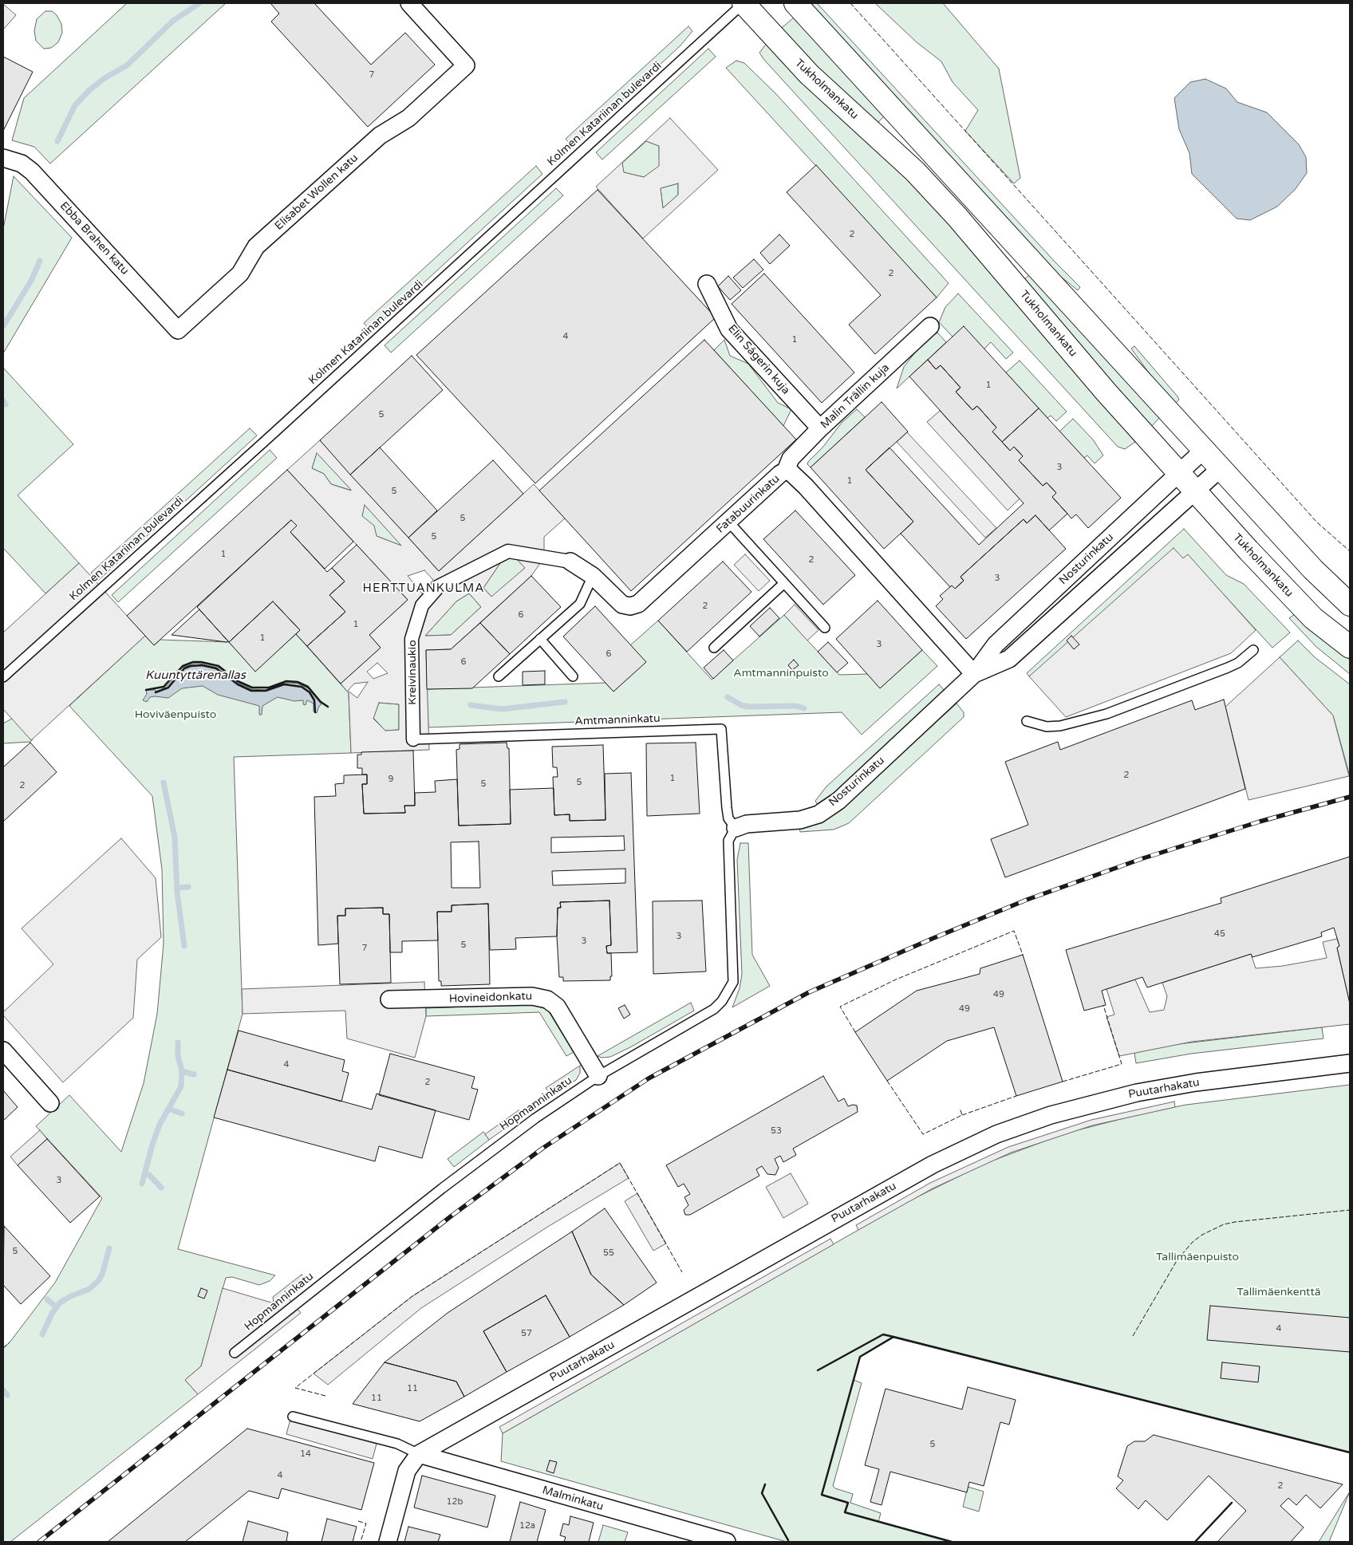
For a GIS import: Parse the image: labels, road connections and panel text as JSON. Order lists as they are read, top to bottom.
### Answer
{
  "streets": {
    "main road": ["Tukholmankatu"],
    "street": [
      "Elisabet Wollen katu",
      "Ebba Brahen katu",
      "Elin Sågerin kuja",
      "Malin Trällin kuja",
      "Fatabuurinkatu",
      "Nosturinkatu",
      "Kreivinaukio",
      "Hovineidonkatu",
      "Puutarhakatu",
      "Malminkatu"
    ],
    "lane": ["Kolmen Katariinan bulevardi", "Amtmanninkatu", "Hopmanninkatu"]
  },
  "crossings": [
    ["Tukholmankatu", "Kolmen Katariinan bulevardi"],
    ["Tukholmankatu", "Nosturinkatu"],
    ["Elisabet Wollen katu", "Ebba Brahen katu"],
    ["Elin Sågerin kuja", "Malin Trällin kuja"],
    ["Malin Trällin kuja", "Fatabuurinkatu"],
    ["Fatabuurinkatu", "Nosturinkatu"],
    ["Fatabuurinkatu", "Kreivinaukio"],
    ["Nosturinkatu", "Amtmanninkatu"],
    ["Nosturinkatu", "Hopmanninkatu"],
    ["Kreivinaukio", "Amtmanninkatu"],
    ["Amtmanninkatu", "Hopmanninkatu"],
    ["Hovineidonkatu", "Hopmanninkatu"],
    ["Puutarhakatu", "Malminkatu"]
  ],
  "districts": ["HERTTUANKULMA"],
  "water": ["Kuuntyttärenallas"],
  "parks": [
    "Amtmanninpuisto",
    "Hoviväenpuisto",
    "Tallimäenpuisto",
    "Tallimäenkenttä"
  ],
  "house_numbers": [
    "7",
    "2",
    "2",
    "4",
    "1",
    "1",
    "5",
    "3",
    "1",
    "5",
    "5",
    "5",
    "1",
    "2",
    "3",
    "2",
    "6",
    "1",
    "1",
    "3",
    "6",
    "6",
    "2",
    "1",
    "9",
    "5",
    "5",
    "2",
    "45",
    "3",
    "3",
    "5",
    "7",
    "49",
    "49",
    "4",
    "2",
    "53",
    "3",
    "5",
    "55",
    "4",
    "57",
    "11",
    "11",
    "5",
    "14",
    "4",
    "2",
    "12b",
    "12a"
  ]
}
